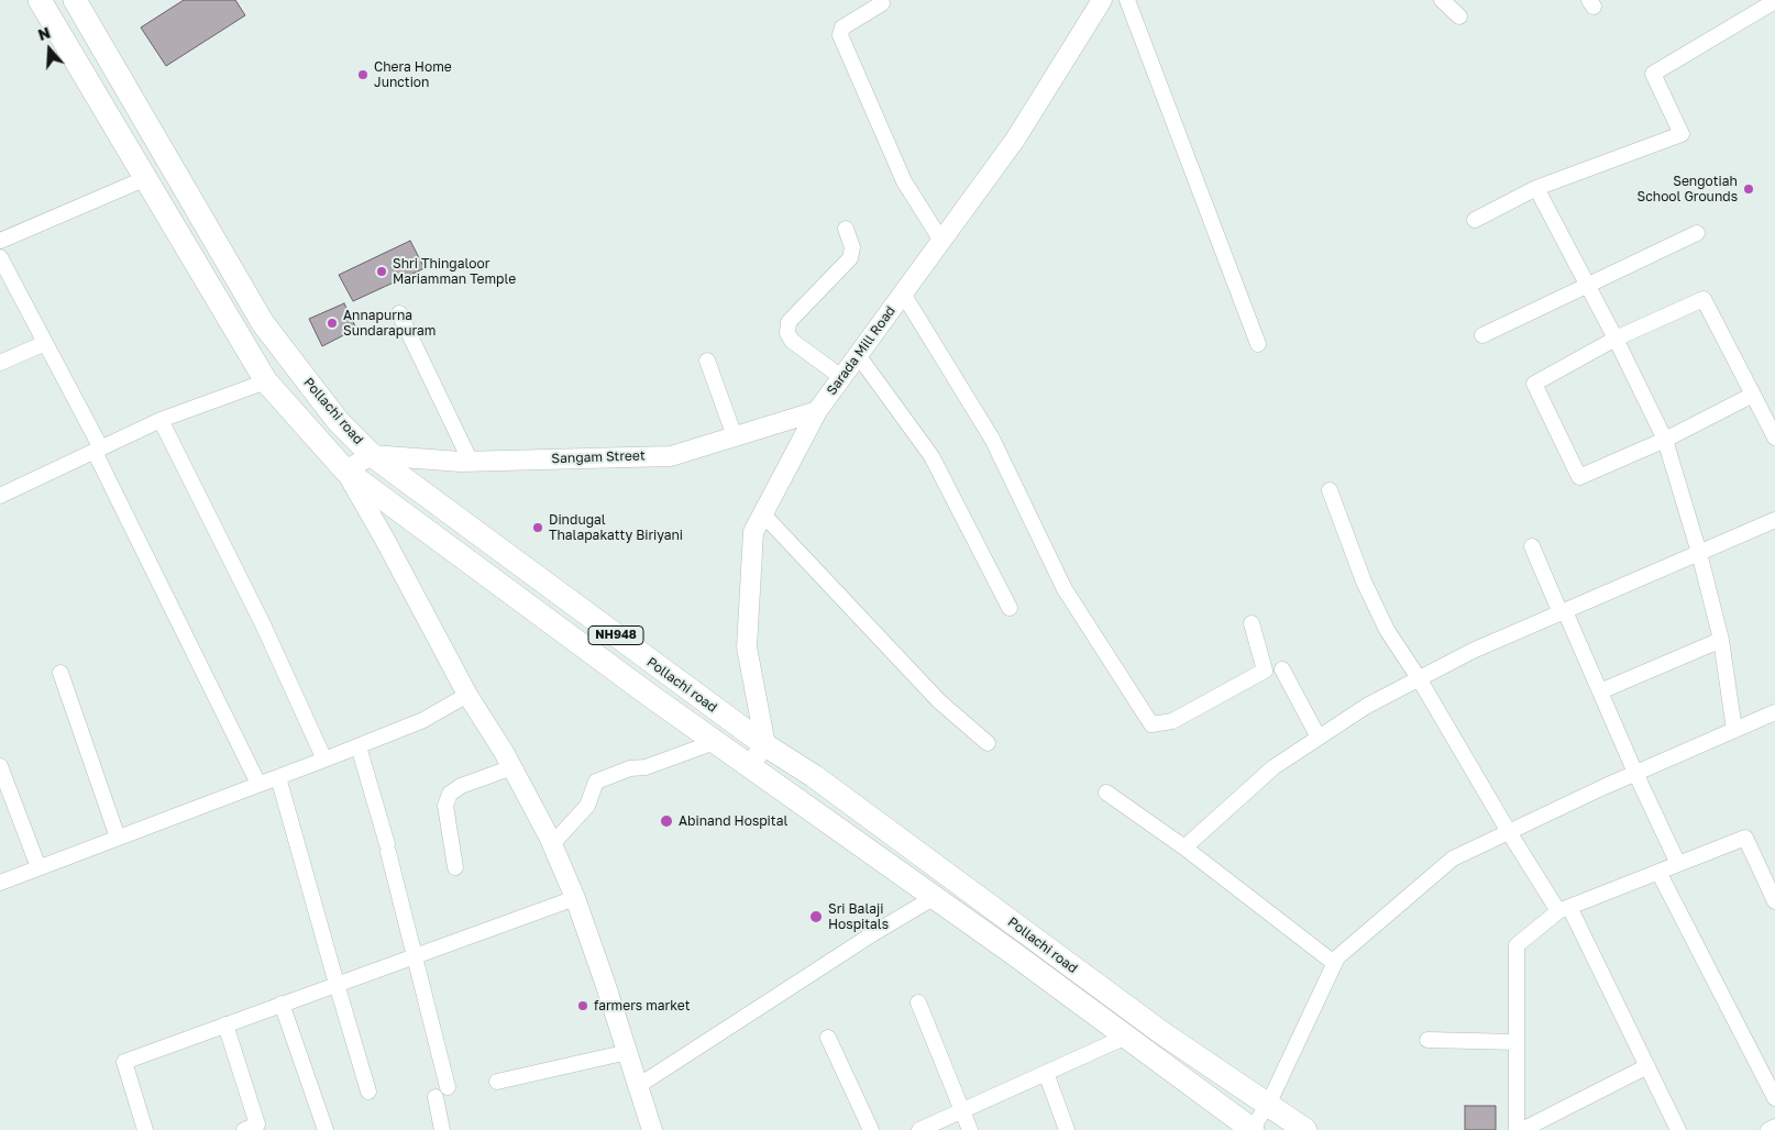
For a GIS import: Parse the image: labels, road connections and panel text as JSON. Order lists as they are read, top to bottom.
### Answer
{
  "streets": {
    "highway": ["Pollachi road", "NH948"],
    "main road": ["Sarada Mill Road", "Sangam Street"]
  },
  "crossings": [
    ["Sarada Mill Road", "Pollachi road"],
    ["Sarada Mill Road", "Sangam Street"],
    ["Pollachi road", "Sangam Street"]
  ],
  "places": [
    "Chera Home Junction",
    "Sengotiah School Grounds",
    "Shri Thingaloor Mariamman Temple",
    "Annapurna Sundarapuram",
    "Dindugal Thalapakatty Biriyani",
    "Abinand Hospital",
    "Sri Balaji Hospitals",
    "farmers market"
  ],
  "north": "top"
}
